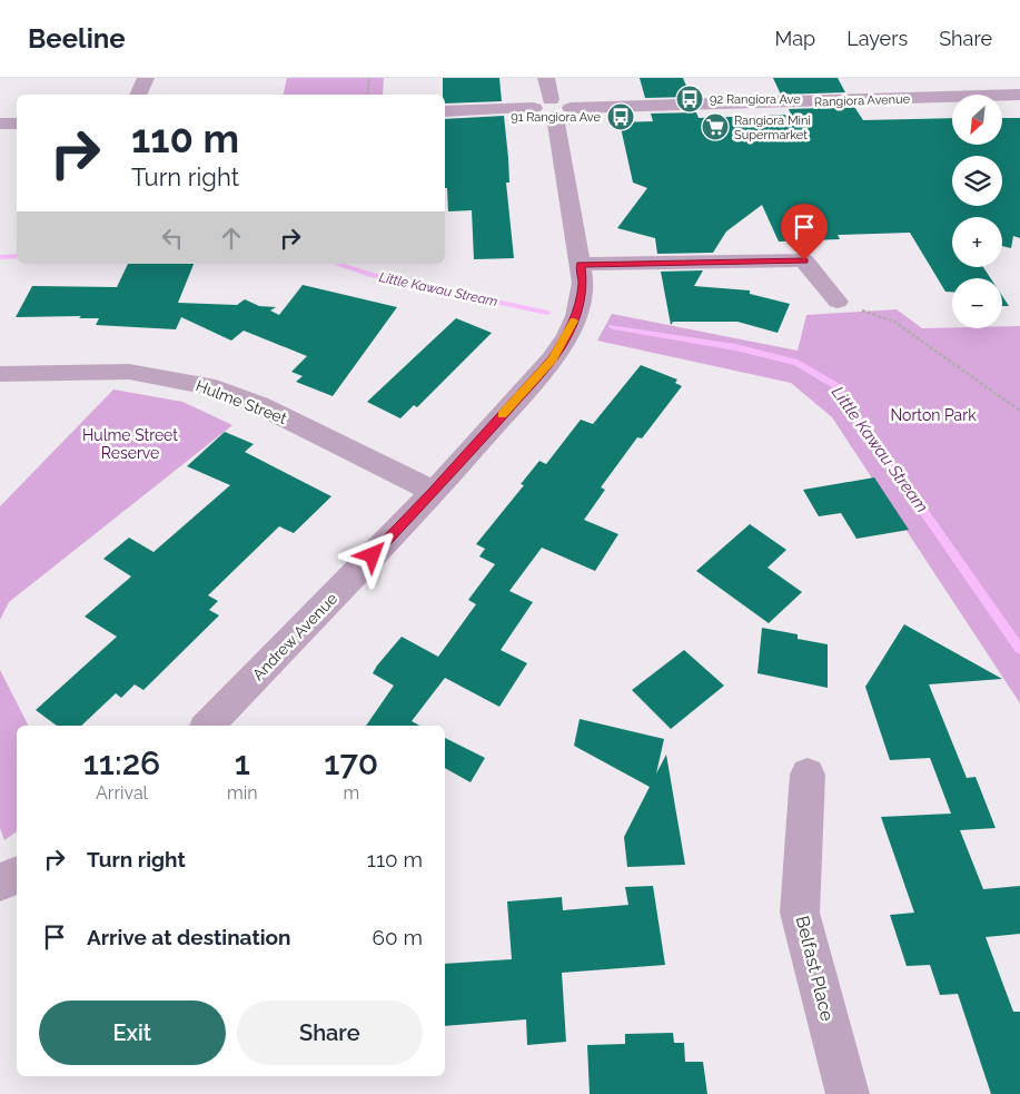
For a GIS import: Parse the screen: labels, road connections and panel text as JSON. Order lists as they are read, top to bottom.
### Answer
{
  "streets": {
    "street": [
      "Rangiora Avenue",
      "Hulme Street",
      "Andrew Avenue",
      "Belfast Place"
    ]
  },
  "crossings": [
    ["Rangiora Avenue", "Andrew Avenue"],
    ["Hulme Street", "Andrew Avenue"]
  ],
  "water": ["Little Kawau Stream"],
  "parks": ["Norton Park", "Hulme Street Reserve"],
  "places": {
    "bus stop": ["92 Rangiora Ave", "91 Rangiora Ave"],
    "supermarket": ["Rangiora Mini Supermarket"]
  },
  "north": "bottom left",
  "page": {
    "header": "Beeline",
    "nav": ["Map", "Layers", "Share"],
    "map_buttons": ["+", "−"],
    "turn": ["110 m", "Turn right"],
    "eta": [
      "11:26",
      "Arrival",
      "1",
      "min",
      "170",
      "m"
    ],
    "list": [
      {
        "name": "Turn right",
        "value": "110 m"
      },
      {
        "name": "Arrive at destination",
        "value": "60 m"
      }
    ],
    "buttons": ["Exit", "Share"]
  }
}
